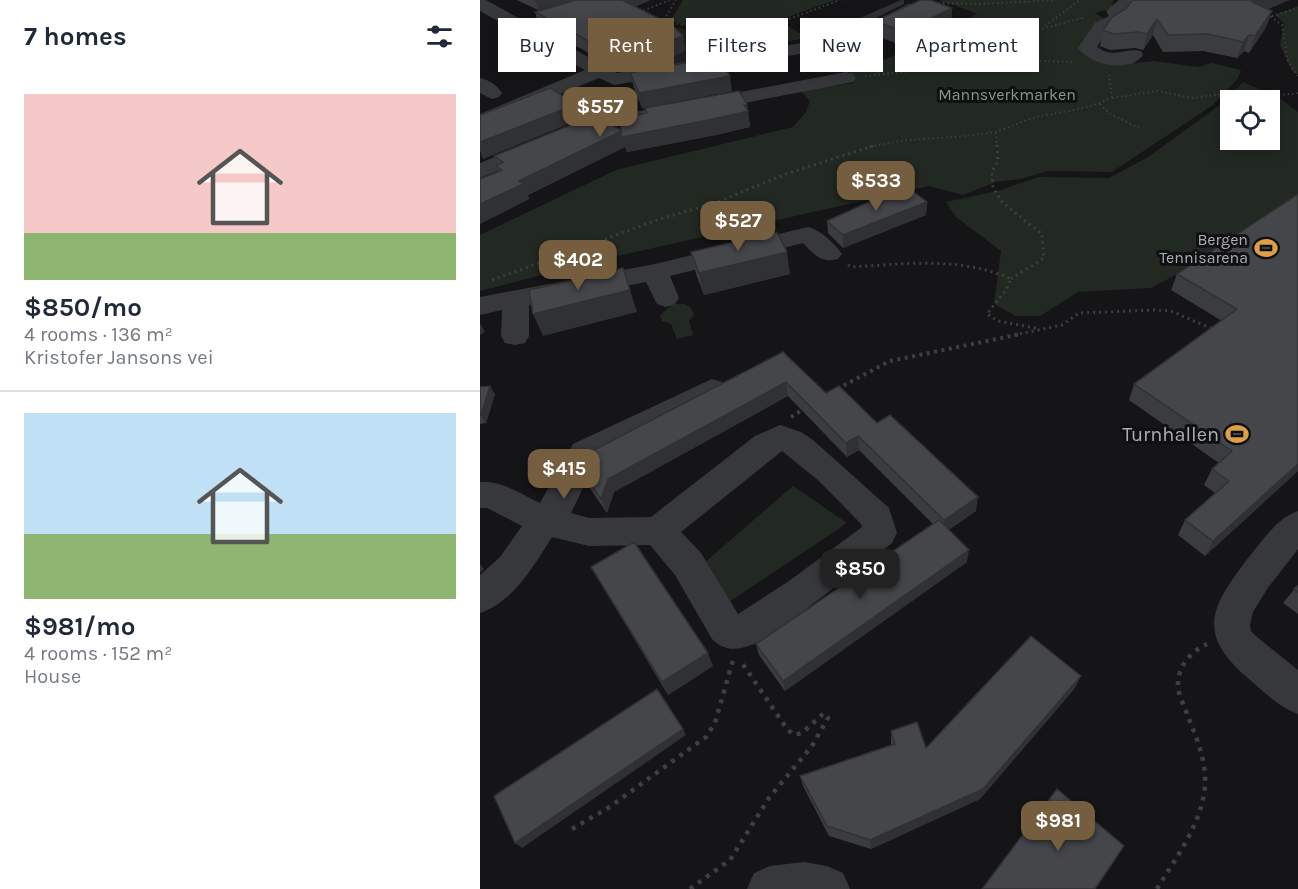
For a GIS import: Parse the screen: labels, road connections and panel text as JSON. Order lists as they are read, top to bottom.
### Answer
{
  "parks": ["Mannsverkmarken"],
  "places": {
    "sports": ["Bergen Tennisarena", "Turnhallen"]
  },
  "page": {
    "heading": "7 homes",
    "chip": [
      "Buy",
      "Rent",
      "Filters",
      "New",
      "Apartment"
    ],
    "list": [
      {
        "name": "$850/mo",
        "note": "4 rooms · 136 m² · Kristofer Jansons vei"
      },
      {
        "name": "$981/mo",
        "note": "4 rooms · 152 m² · House"
      }
    ],
    "price": [
      "$557",
      "$533",
      "$527",
      "$402",
      "$415",
      "$850",
      "$981"
    ]
  }
}
